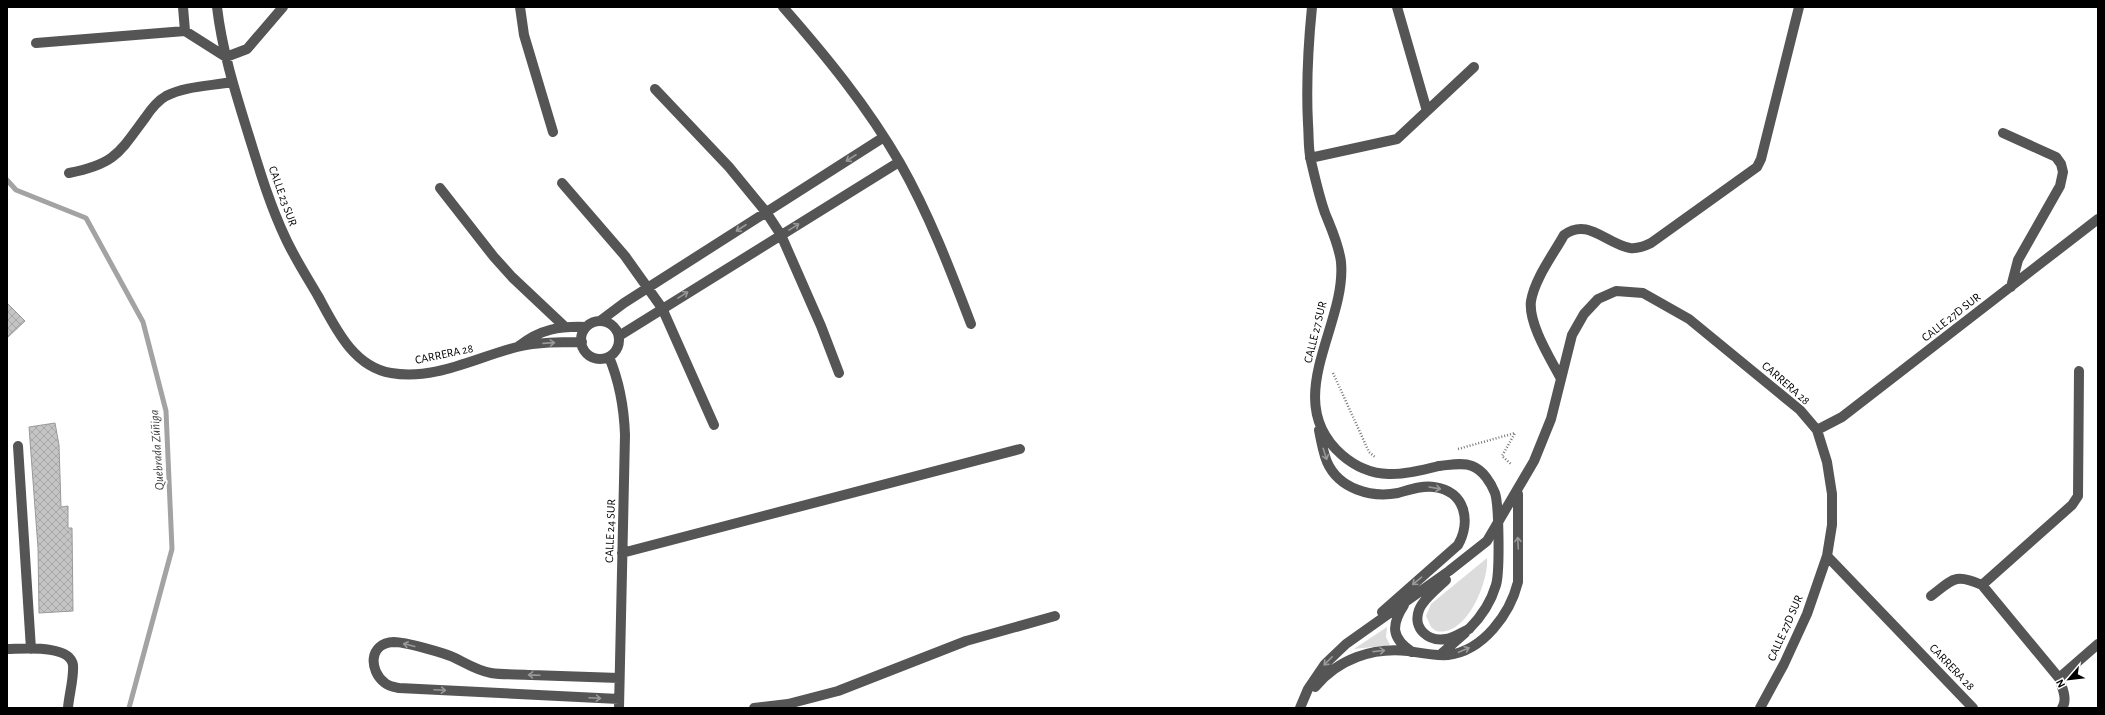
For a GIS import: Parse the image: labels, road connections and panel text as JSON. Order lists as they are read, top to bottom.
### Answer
{
  "streets": {
    "street": [
      "CALLE 23 SUR",
      "CALLE 27D SUR",
      "CALLE 27 SUR",
      "CARRERA 28",
      "CALLE 24 SUR"
    ]
  },
  "crossings": [
    ["CALLE 23 SUR", "CARRERA 28"],
    ["CALLE 27D SUR", "CARRERA 28"],
    ["CARRERA 28", "CALLE 24 SUR"]
  ],
  "water": ["Quebrada Zúñiga"],
  "north": "bottom left"
}
